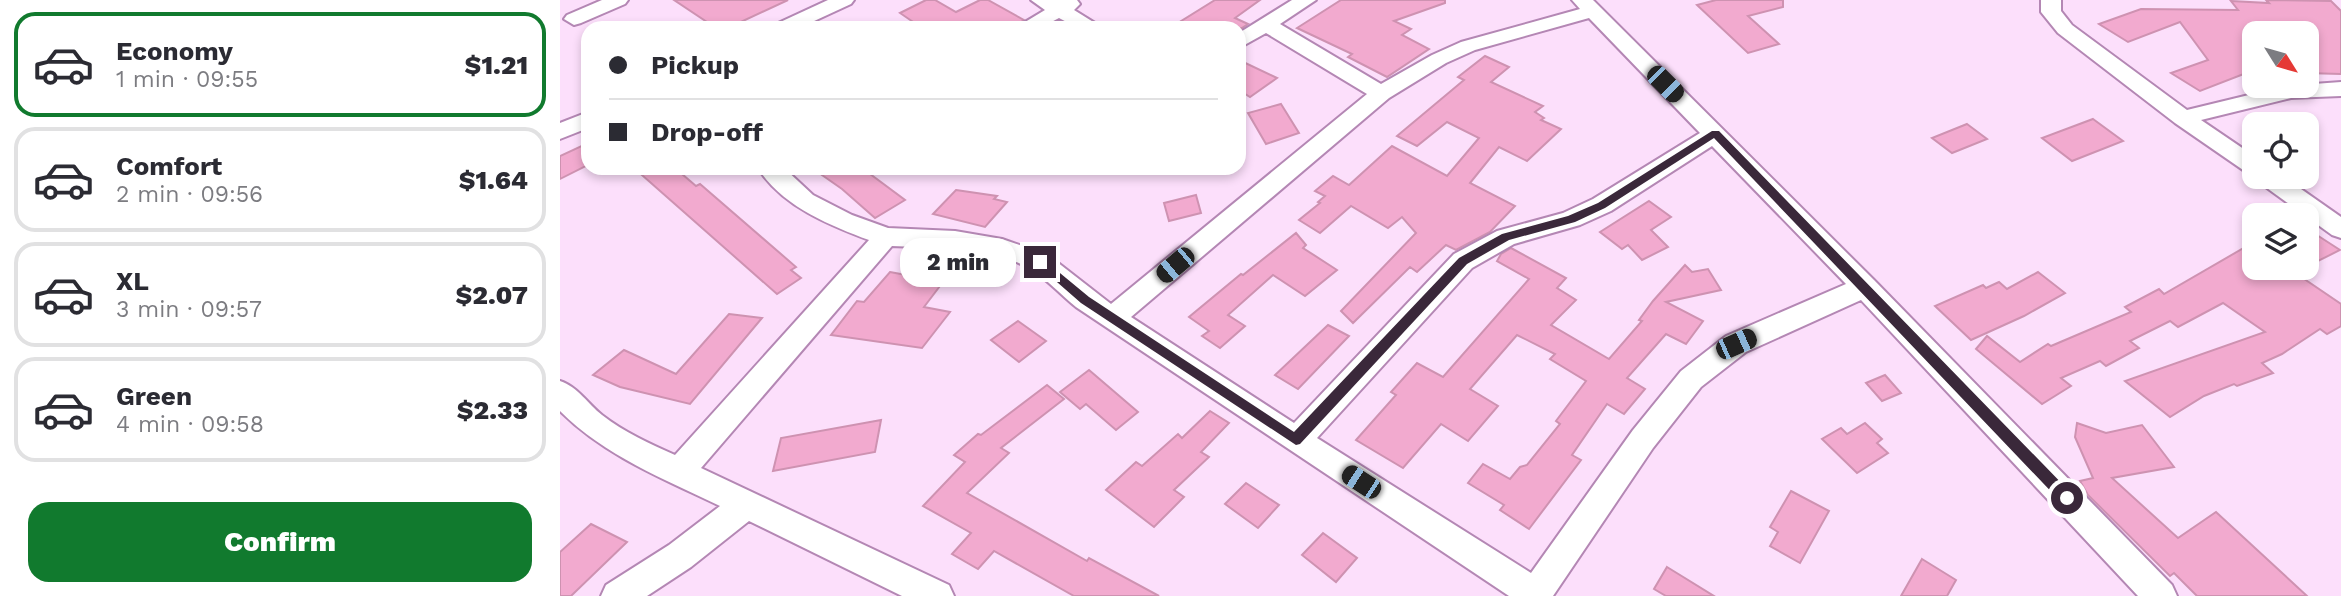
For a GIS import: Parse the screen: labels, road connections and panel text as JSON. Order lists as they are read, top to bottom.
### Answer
{
  "north": "bottom right",
  "page": {
    "list": [
      {
        "name": "Economy",
        "note": "1 min · 09:55",
        "value": "$1.21"
      },
      {
        "name": "Comfort",
        "note": "2 min · 09:56",
        "value": "$1.64"
      },
      {
        "name": "XL",
        "note": "3 min · 09:57",
        "value": "$2.07"
      },
      {
        "name": "Green",
        "note": "4 min · 09:58",
        "value": "$2.33"
      }
    ],
    "banner": ["Pickup", "Drop-off"],
    "bubble": "2 min",
    "buttons": "Confirm"
  }
}
